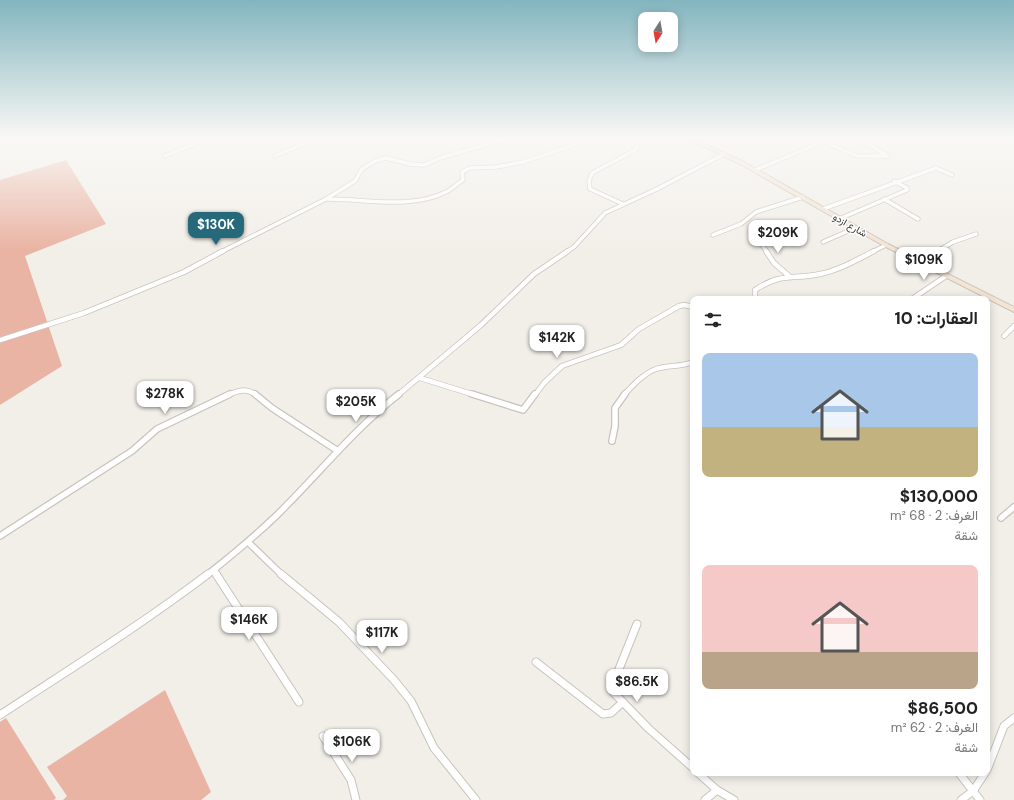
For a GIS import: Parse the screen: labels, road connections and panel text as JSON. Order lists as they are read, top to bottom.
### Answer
{
  "streets": {
    "street": ["شارع ازدو"]
  },
  "north": "bottom",
  "page": {
    "price": [
      "$130K",
      "$209K",
      "$109K",
      "$142K",
      "$278K",
      "$205K",
      "$146K",
      "$117K",
      "$86.5K",
      "$106K"
    ],
    "heading": "العقارات: 10",
    "list": [
      {
        "name": "$130,000",
        "note": "الغرف: 2 · 68 m² · شقة"
      },
      {
        "name": "$86,500",
        "note": "الغرف: 2 · 62 m² · شقة"
      }
    ]
  }
}
